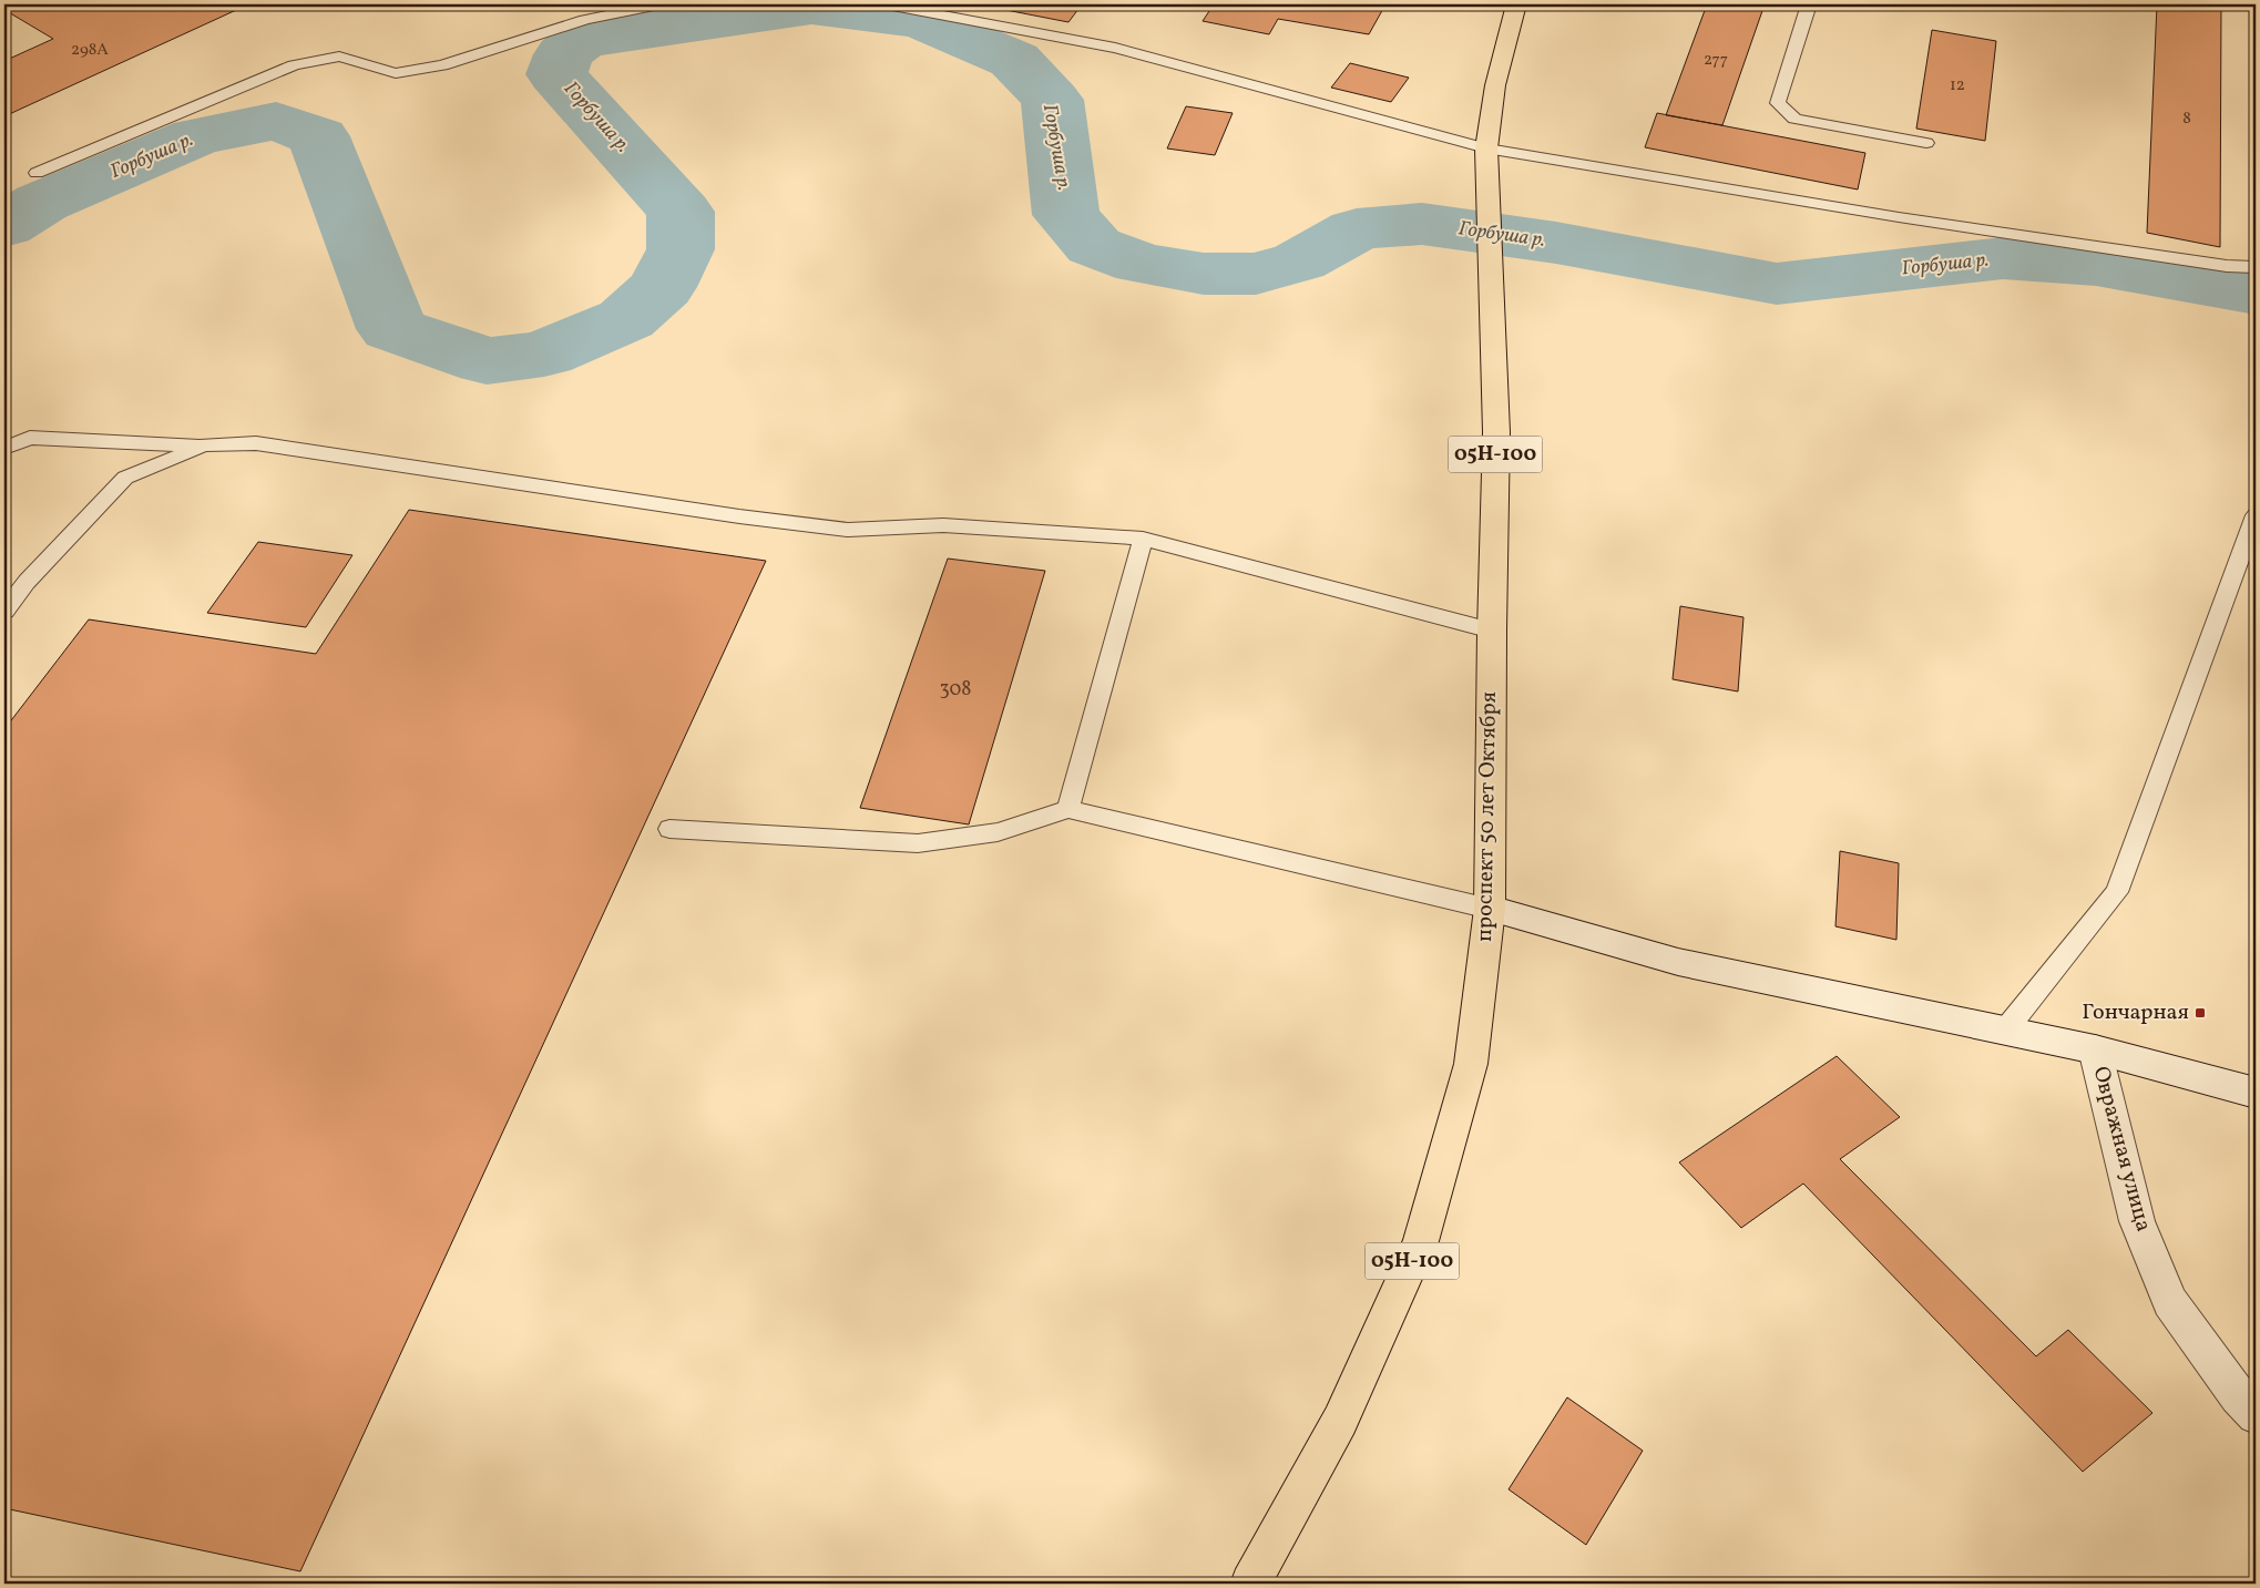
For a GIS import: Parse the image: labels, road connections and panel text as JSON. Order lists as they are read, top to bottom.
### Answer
{
  "streets": {
    "main road": ["05Н-100", "проспект 50 лет Октября"],
    "street": ["Овражная улица"]
  },
  "water": ["Горбуша р."],
  "places": {
    "transit": ["Гончарная"]
  },
  "house_numbers": [
    "298А",
    "277",
    "12",
    "8",
    "308"
  ]
}
